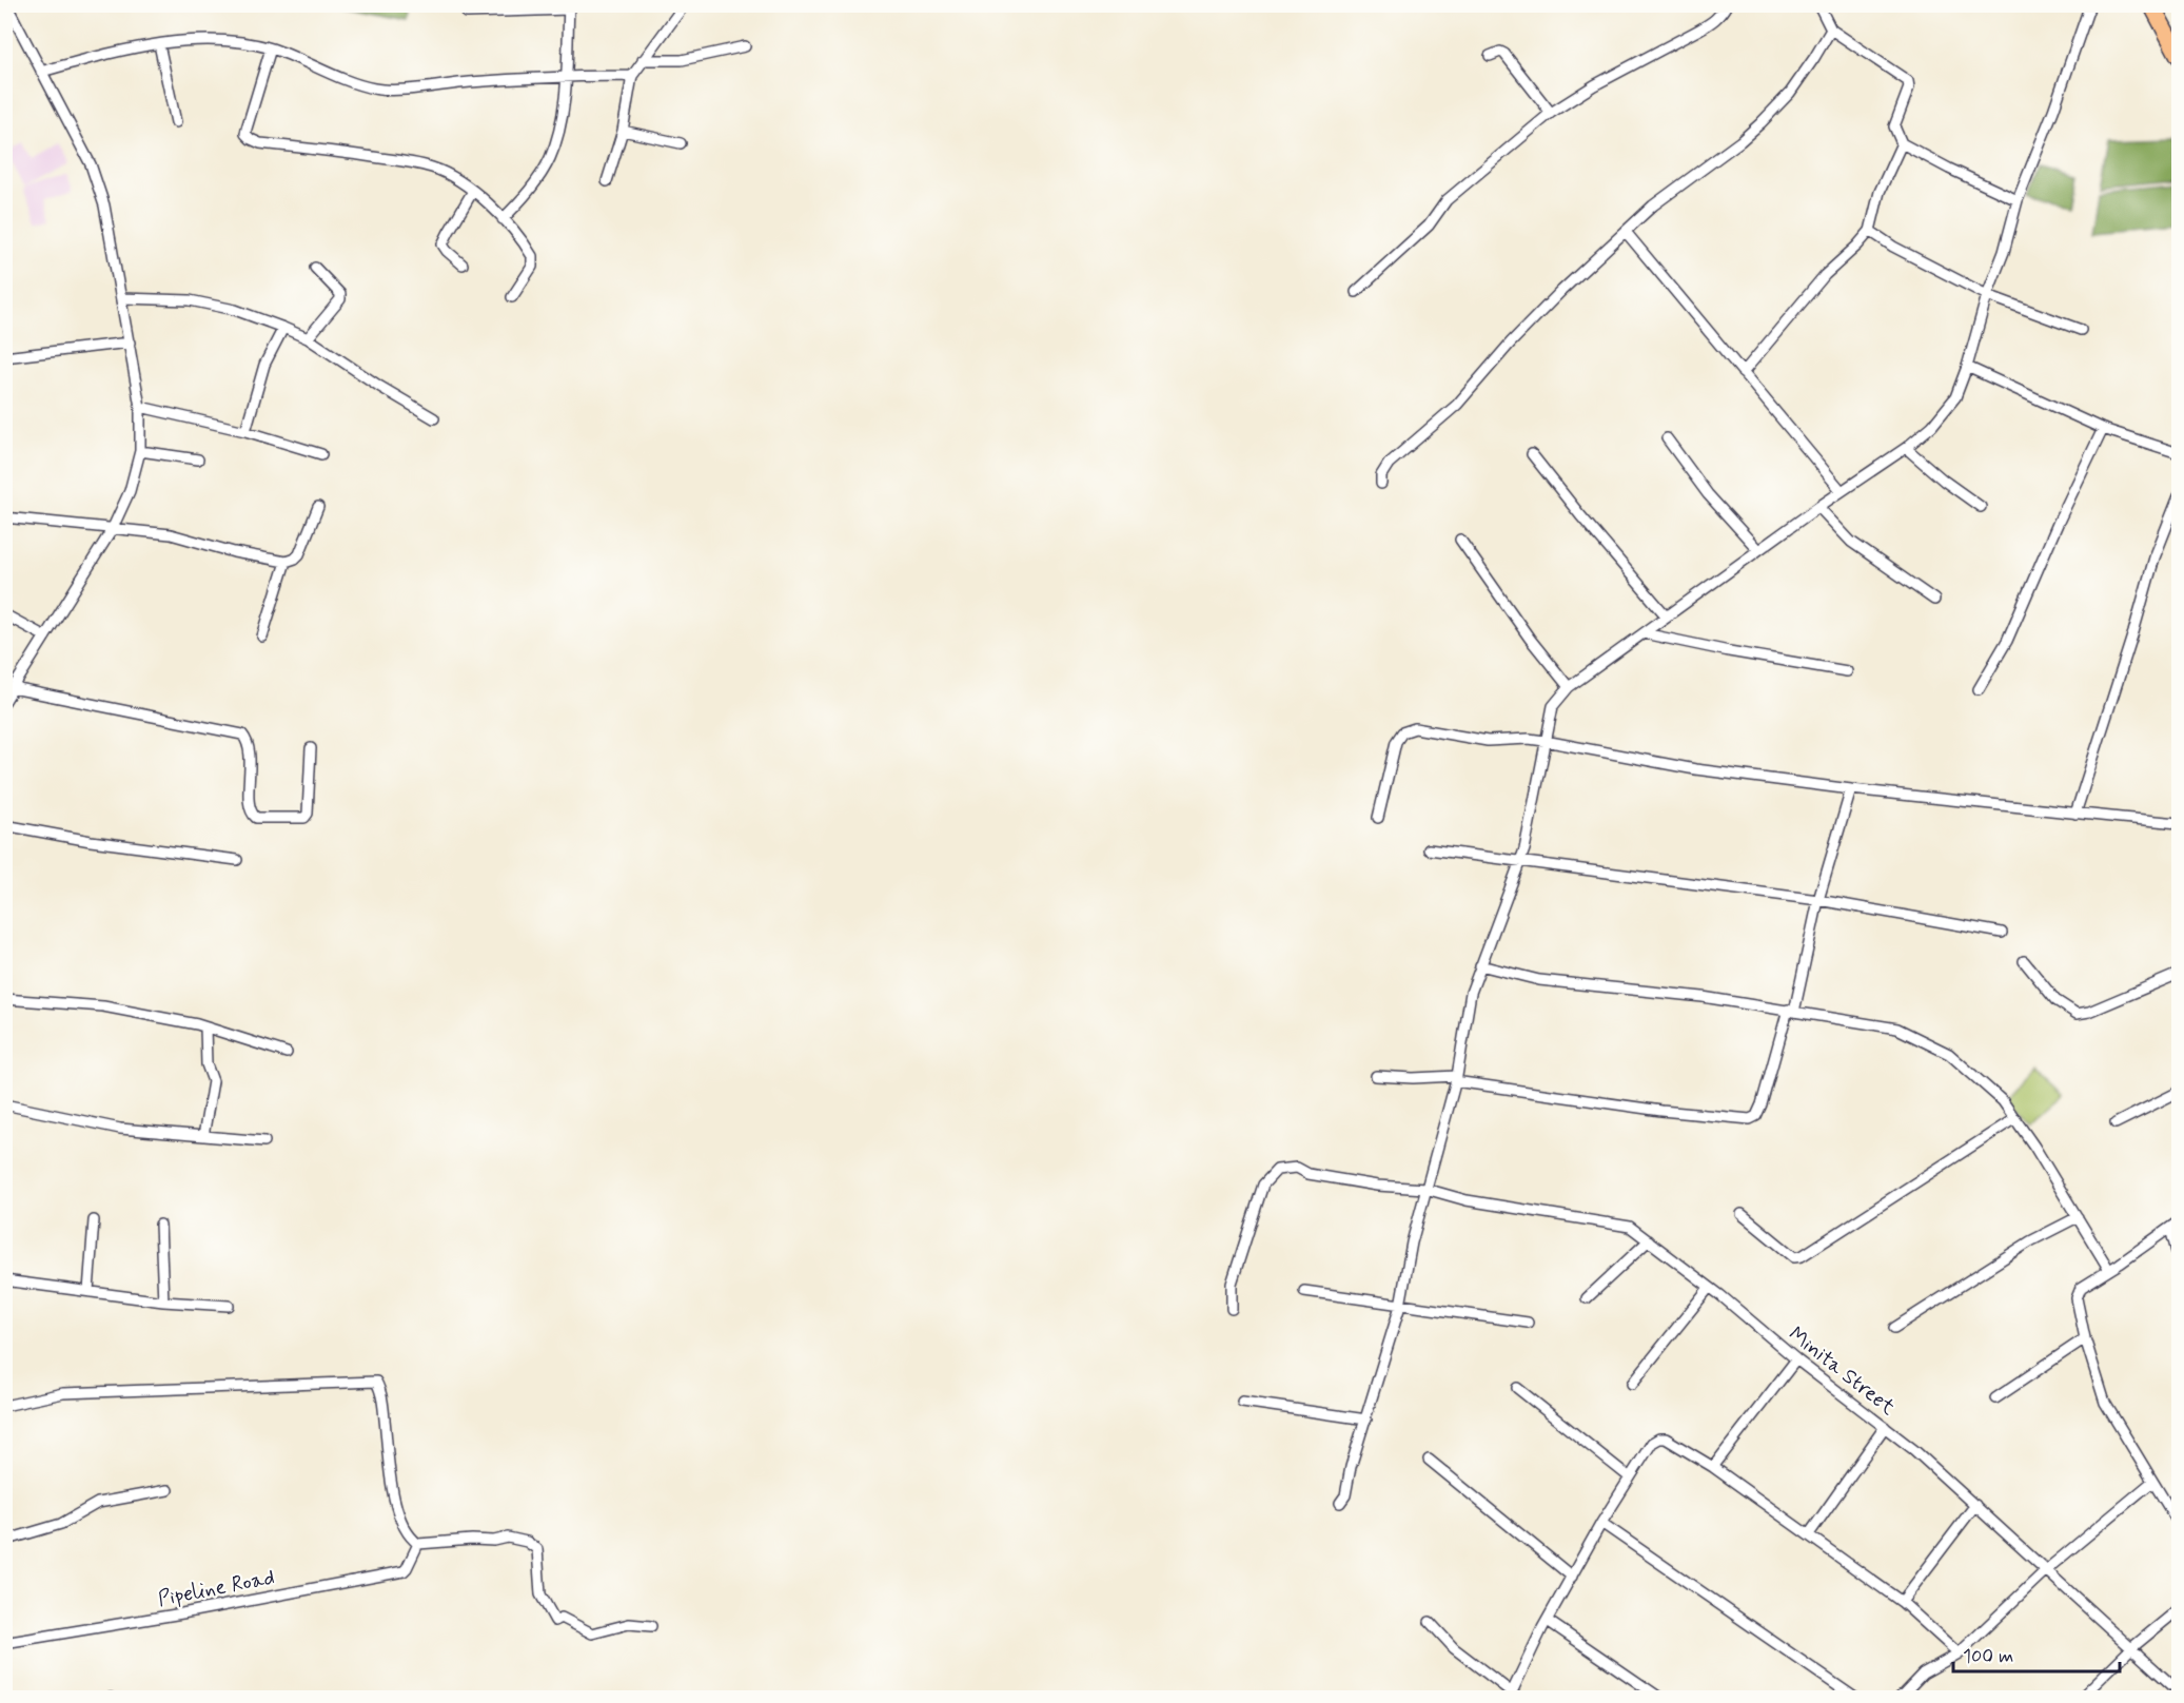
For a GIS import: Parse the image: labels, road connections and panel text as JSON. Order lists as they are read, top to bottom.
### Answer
{
  "streets": {
    "street": ["Minita Street", "Pipeline Road"]
  },
  "scale_bar": "100 m"
}
